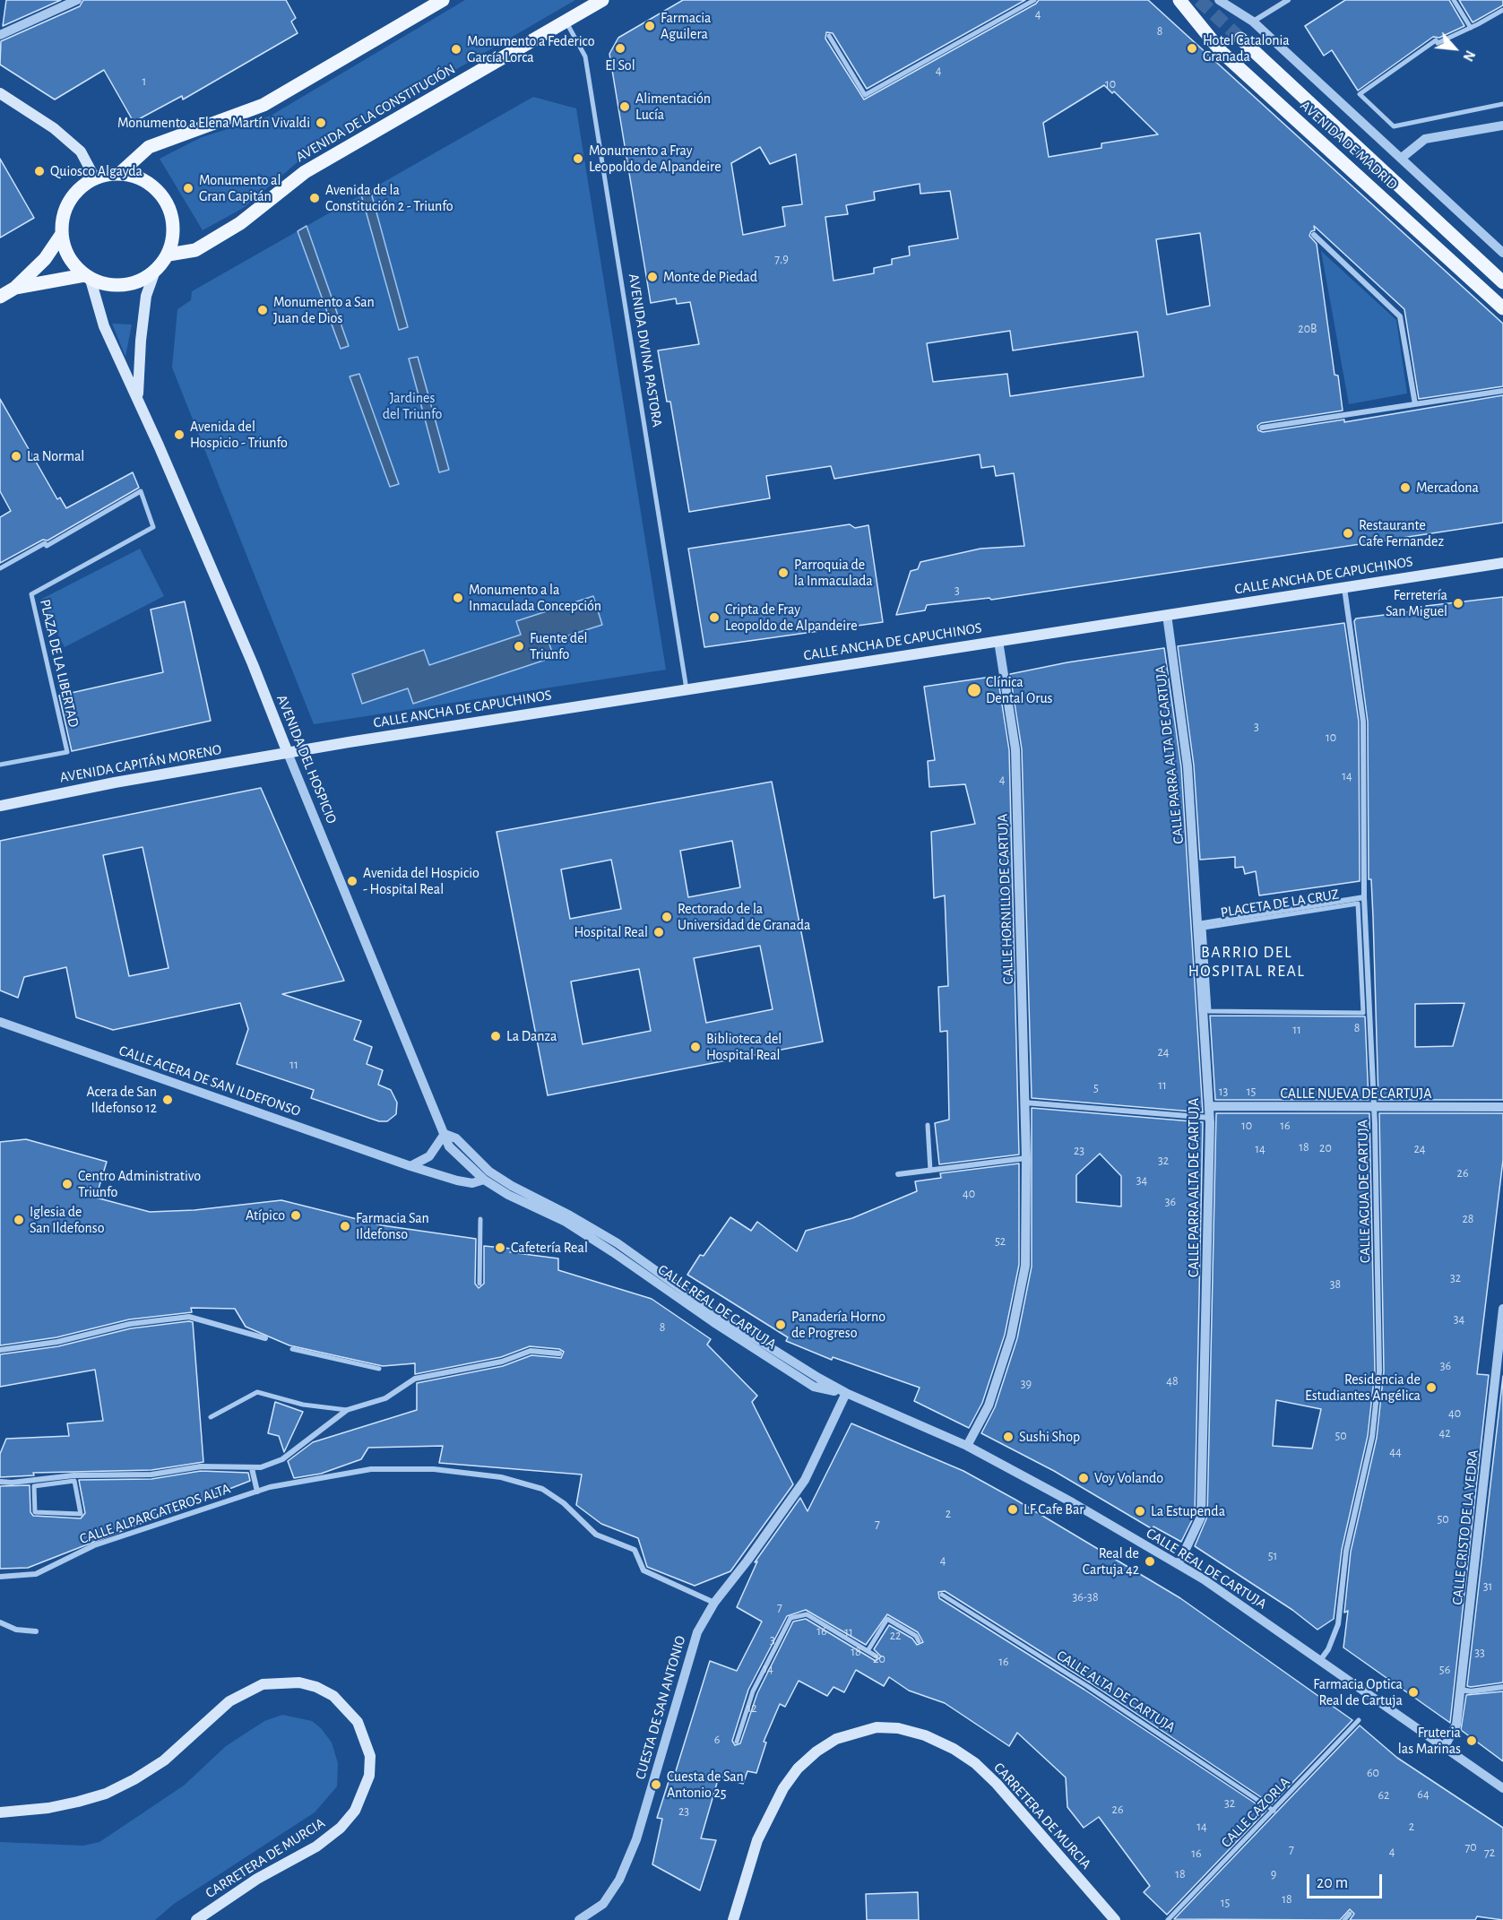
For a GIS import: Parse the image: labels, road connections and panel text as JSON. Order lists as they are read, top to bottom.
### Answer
{
  "streets": {
    "main road": [
      "AVENIDA DE LA CONSTITUCIÓN",
      "AVENIDA DE MADRID",
      "CALLE ANCHA DE CAPUCHINOS",
      "AVENIDA DEL HOSPICIO",
      "AVENIDA CAPITÁN MORENO",
      "CARRETERA DE MURCIA"
    ],
    "street": [
      "AVENIDA DIVINA PASTORA",
      "PLAZA DE LA LIBERTAD",
      "CALLE PARRA ALTA DE CARTUJA",
      "CALLE HORNILLO DE CARTUJA",
      "PLACETA DE LA CRUZ",
      "CALLE ACERA DE SAN ILDEFONSO",
      "CALLE NUEVA DE CARTUJA",
      "CALLE AGUA DE CARTUJA",
      "CALLE REAL DE CARTUJA",
      "CALLE ALPARGATEROS ALTA",
      "CALLE CRISTO DE LA YEDRA",
      "CALLE ALTA DE CARTUJA",
      "CUESTA DE SAN ANTONIO",
      "CALLE CAZORLA"
    ]
  },
  "crossings": [
    ["AVENIDA DE LA CONSTITUCIÓN", "AVENIDA DIVINA PASTORA"],
    ["AVENIDA DE LA CONSTITUCIÓN", "AVENIDA DEL HOSPICIO"],
    ["AVENIDA DIVINA PASTORA", "CALLE ANCHA DE CAPUCHINOS"],
    ["CALLE ANCHA DE CAPUCHINOS", "CALLE PARRA ALTA DE CARTUJA"],
    ["CALLE ANCHA DE CAPUCHINOS", "AVENIDA DEL HOSPICIO"],
    ["CALLE ANCHA DE CAPUCHINOS", "AVENIDA CAPITÁN MORENO"],
    ["CALLE ANCHA DE CAPUCHINOS", "CALLE HORNILLO DE CARTUJA"],
    ["CALLE ANCHA DE CAPUCHINOS", "CALLE AGUA DE CARTUJA"],
    ["CALLE PARRA ALTA DE CARTUJA", "PLACETA DE LA CRUZ"],
    ["CALLE PARRA ALTA DE CARTUJA", "CALLE NUEVA DE CARTUJA"],
    ["CALLE PARRA ALTA DE CARTUJA", "CALLE REAL DE CARTUJA"],
    ["AVENIDA DEL HOSPICIO", "AVENIDA CAPITÁN MORENO"],
    ["CALLE HORNILLO DE CARTUJA", "CALLE REAL DE CARTUJA"],
    ["PLACETA DE LA CRUZ", "CALLE AGUA DE CARTUJA"],
    ["CALLE NUEVA DE CARTUJA", "CALLE AGUA DE CARTUJA"],
    ["CALLE AGUA DE CARTUJA", "CALLE REAL DE CARTUJA"],
    ["CALLE REAL DE CARTUJA", "CALLE CRISTO DE LA YEDRA"],
    ["CALLE REAL DE CARTUJA", "CUESTA DE SAN ANTONIO"],
    ["CALLE ALPARGATEROS ALTA", "CUESTA DE SAN ANTONIO"],
    ["CALLE ALTA DE CARTUJA", "CALLE CAZORLA"]
  ],
  "districts": ["BARRIO DEL HOSPITAL REAL"],
  "parks": ["Jardines del Triunfo"],
  "places": [
    "Farmacia Aguilera",
    "El Sol",
    "Hotel Catalonia Granada",
    "Monumento a Federico García Lorca",
    "Alimentación Lucía",
    "Monumento a Elena Martín Vivaldi",
    "Monumento a Fray Leopoldo de Alpandeire",
    "Quiosco Algayda",
    "Monumento al Gran Capitán",
    "Avenida de la Constitución 2 - Triunfo",
    "Monte de Piedad",
    "Monumento a San Juan de Dios",
    "Avenida del Hospicio - Triunfo",
    "La Normal",
    "Mercadona",
    "Restaurante Cafe Fernandez",
    "Parroquia de la Inmaculada",
    "Monumento a la Inmaculada Concepción",
    "Ferretería San Miguel",
    "Cripta de Fray Leopoldo de Alpandeire",
    "Fuente del Triunfo",
    "Clínica Dental Orus",
    "Avenida del Hospicio - Hospital Real",
    "Rectorado de la Universidad de Granada",
    "Hospital Real",
    "La Danza",
    "Biblioteca del Hospital Real",
    "Acera de San Ildefonso 12",
    "Centro Administrativo Triunfo",
    "Atípico",
    "Iglesia de San Ildefonso",
    "Farmacia San Ildefonso",
    "Cafetería Real",
    "Panadería Horno de Progreso",
    "Residencia de Estudiantes Angélica",
    "Sushi Shop",
    "Voy Volando",
    "LF Cafe Bar",
    "La Estupenda",
    "Real de Cartuja 42",
    "Farmacia Optica Real de Cartuja",
    "Fruteria las Marinas",
    "Cuesta de San Antonio 25"
  ],
  "house_numbers": [
    "4",
    "8",
    "4",
    "1",
    "10",
    "7,9",
    "20B",
    "3",
    "3",
    "10",
    "14",
    "4",
    "8",
    "11",
    "24",
    "11",
    "11",
    "5",
    "13",
    "15",
    "10",
    "16",
    "18",
    "20",
    "14",
    "24",
    "23",
    "32",
    "26",
    "34",
    "40",
    "36",
    "28",
    "52",
    "32",
    "38",
    "34",
    "8",
    "36",
    "48",
    "39",
    "40",
    "42",
    "50",
    "44",
    "2",
    "50",
    "7",
    "51",
    "4",
    "31",
    "36-38",
    "7",
    "16",
    "11",
    "22",
    "3",
    "18",
    "33",
    "20",
    "16",
    "14",
    "56",
    "12",
    "6",
    "60",
    "64",
    "62",
    "32",
    "26",
    "23",
    "14",
    "2",
    "70",
    "7",
    "4",
    "72",
    "16",
    "18",
    "9",
    "18",
    "15"
  ],
  "scale_bar": "20 m",
  "north": "bottom right"
}
